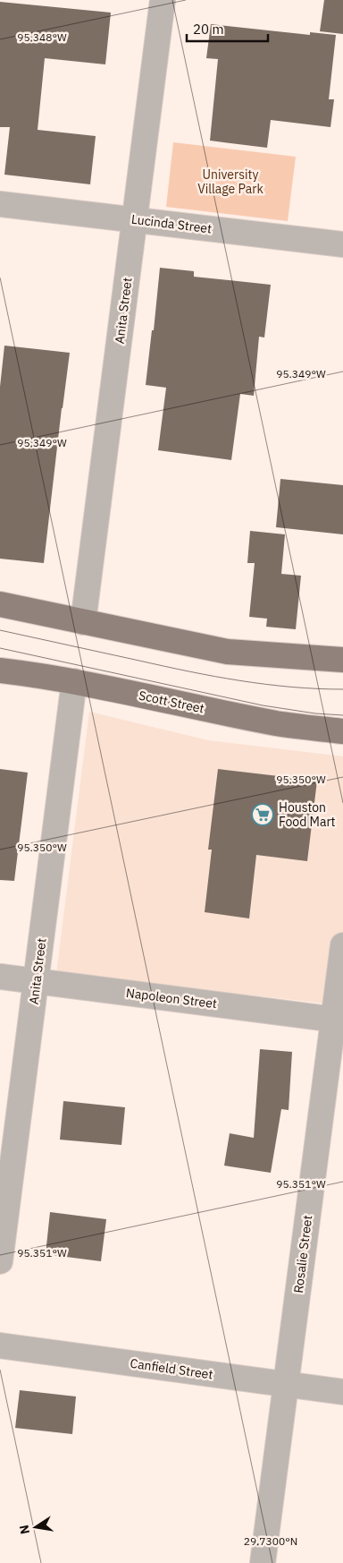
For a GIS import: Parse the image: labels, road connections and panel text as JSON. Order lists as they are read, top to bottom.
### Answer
{
  "streets": {
    "main road": ["Scott Street"],
    "street": [
      "Lucinda Street",
      "Anita Street",
      "Napoleon Street",
      "Rosalie Street",
      "Canfield Street"
    ]
  },
  "crossings": [
    ["Lucinda Street", "Anita Street"],
    ["Anita Street", "Scott Street"],
    ["Anita Street", "Napoleon Street"],
    ["Napoleon Street", "Rosalie Street"],
    ["Rosalie Street", "Canfield Street"]
  ],
  "parks": ["University Village Park"],
  "places": {
    "supermarket": ["Houston Food Mart"]
  },
  "scale_bar": "20 m",
  "north": "left",
  "coordinates": [
    "95.348°W",
    "95.349°W",
    "95.350°W",
    "95.351°W",
    "29.7300°N"
  ]
}
